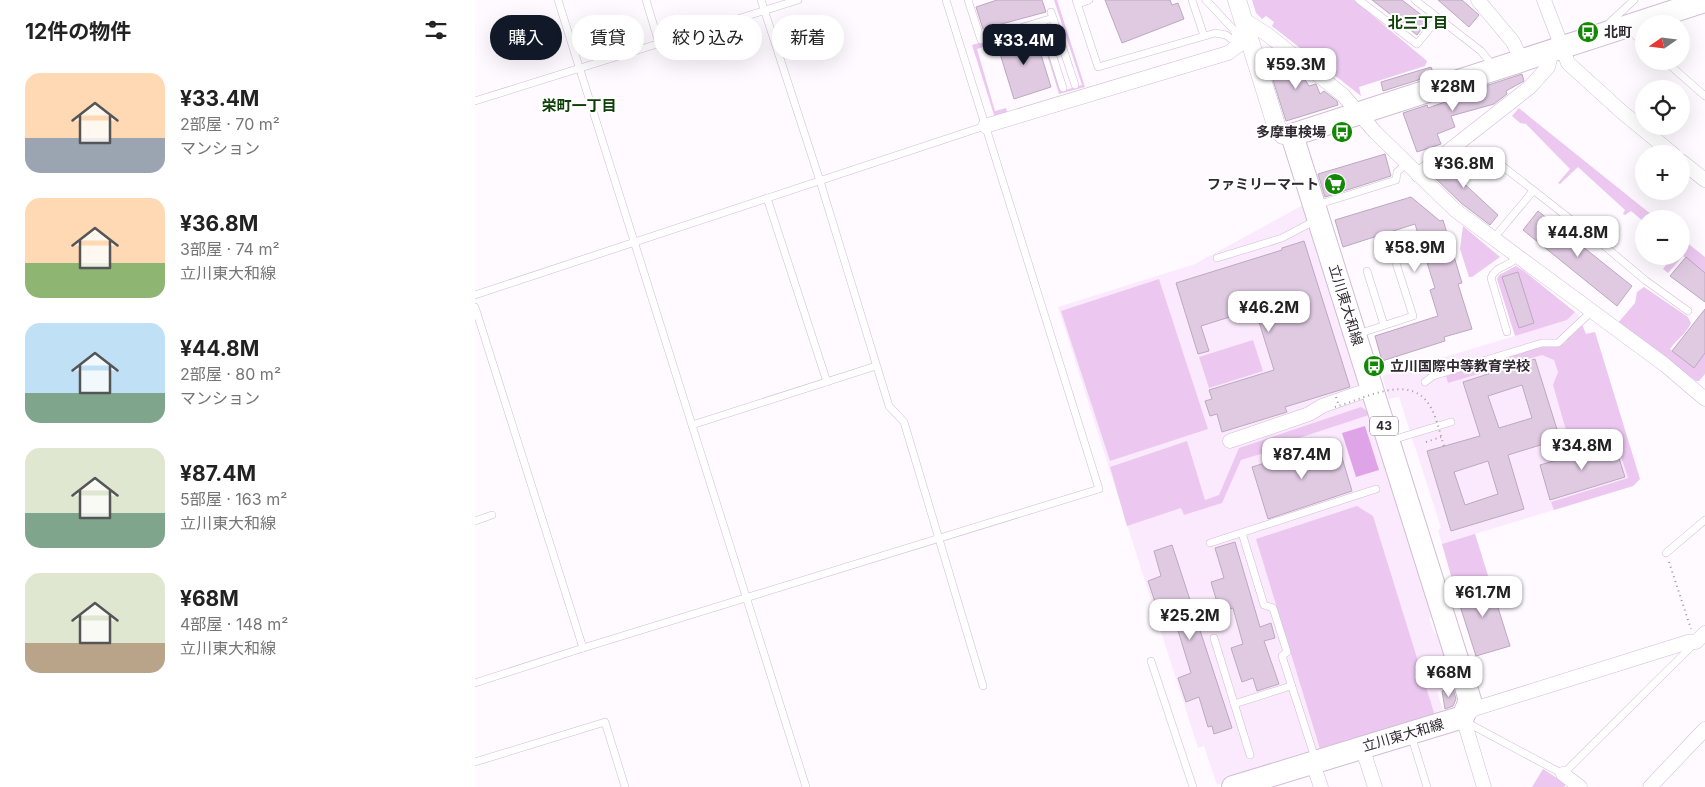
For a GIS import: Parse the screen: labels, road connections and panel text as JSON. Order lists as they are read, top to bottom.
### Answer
{
  "streets": {
    "main road": ["立川東大和線", "43"]
  },
  "districts": ["北三丁目", "栄町一丁目"],
  "places": {
    "bus stop": ["北町", "多摩車検場", "立川国際中等教育学校"],
    "supermarket": ["ファミリーマート"]
  },
  "north": "left",
  "page": {
    "heading": "12件の物件",
    "map_buttons": ["+", "−"],
    "chip": [
      "購入",
      "賃貸",
      "絞り込み",
      "新着"
    ],
    "price": [
      "¥33.4M",
      "¥59.3M",
      "¥28M",
      "¥36.8M",
      "¥44.8M",
      "¥58.9M",
      "¥46.2M",
      "¥34.8M",
      "¥87.4M",
      "¥61.7M",
      "¥25.2M",
      "¥68M"
    ],
    "list": [
      {
        "name": "¥33.4M",
        "note": "2部屋 · 70 m² · マンション"
      },
      {
        "name": "¥36.8M",
        "note": "3部屋 · 74 m² · 立川東大和線"
      },
      {
        "name": "¥44.8M",
        "note": "2部屋 · 80 m² · マンション"
      },
      {
        "name": "¥87.4M",
        "note": "5部屋 · 163 m² · 立川東大和線"
      },
      {
        "name": "¥68M",
        "note": "4部屋 · 148 m² · 立川東大和線"
      }
    ]
  }
}
